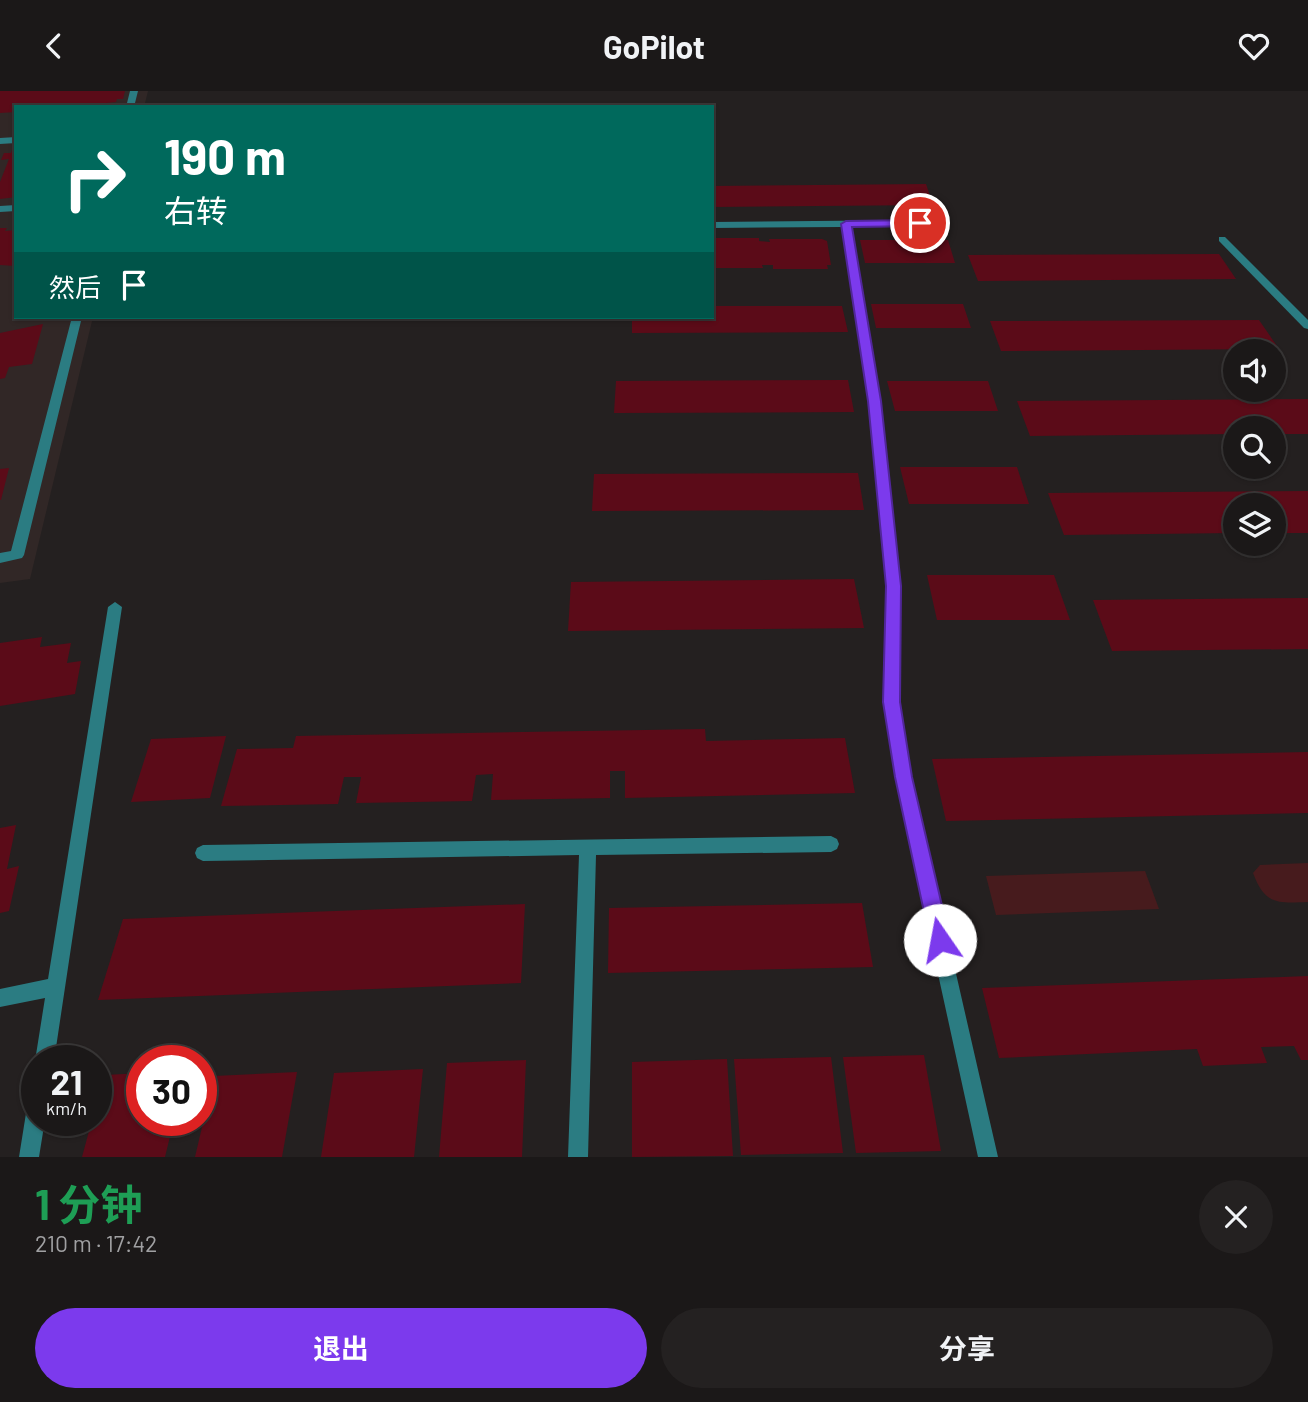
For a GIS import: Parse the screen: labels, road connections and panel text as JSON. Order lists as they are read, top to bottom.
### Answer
{
  "page": {
    "header": "GoPilot",
    "turn": ["190 m", "右转"],
    "then": "然后",
    "speed": "21 km/h",
    "limit": "30",
    "heading": ["1 分钟", "210 m · 17:42"],
    "buttons": ["退出", "分享"]
  }
}
